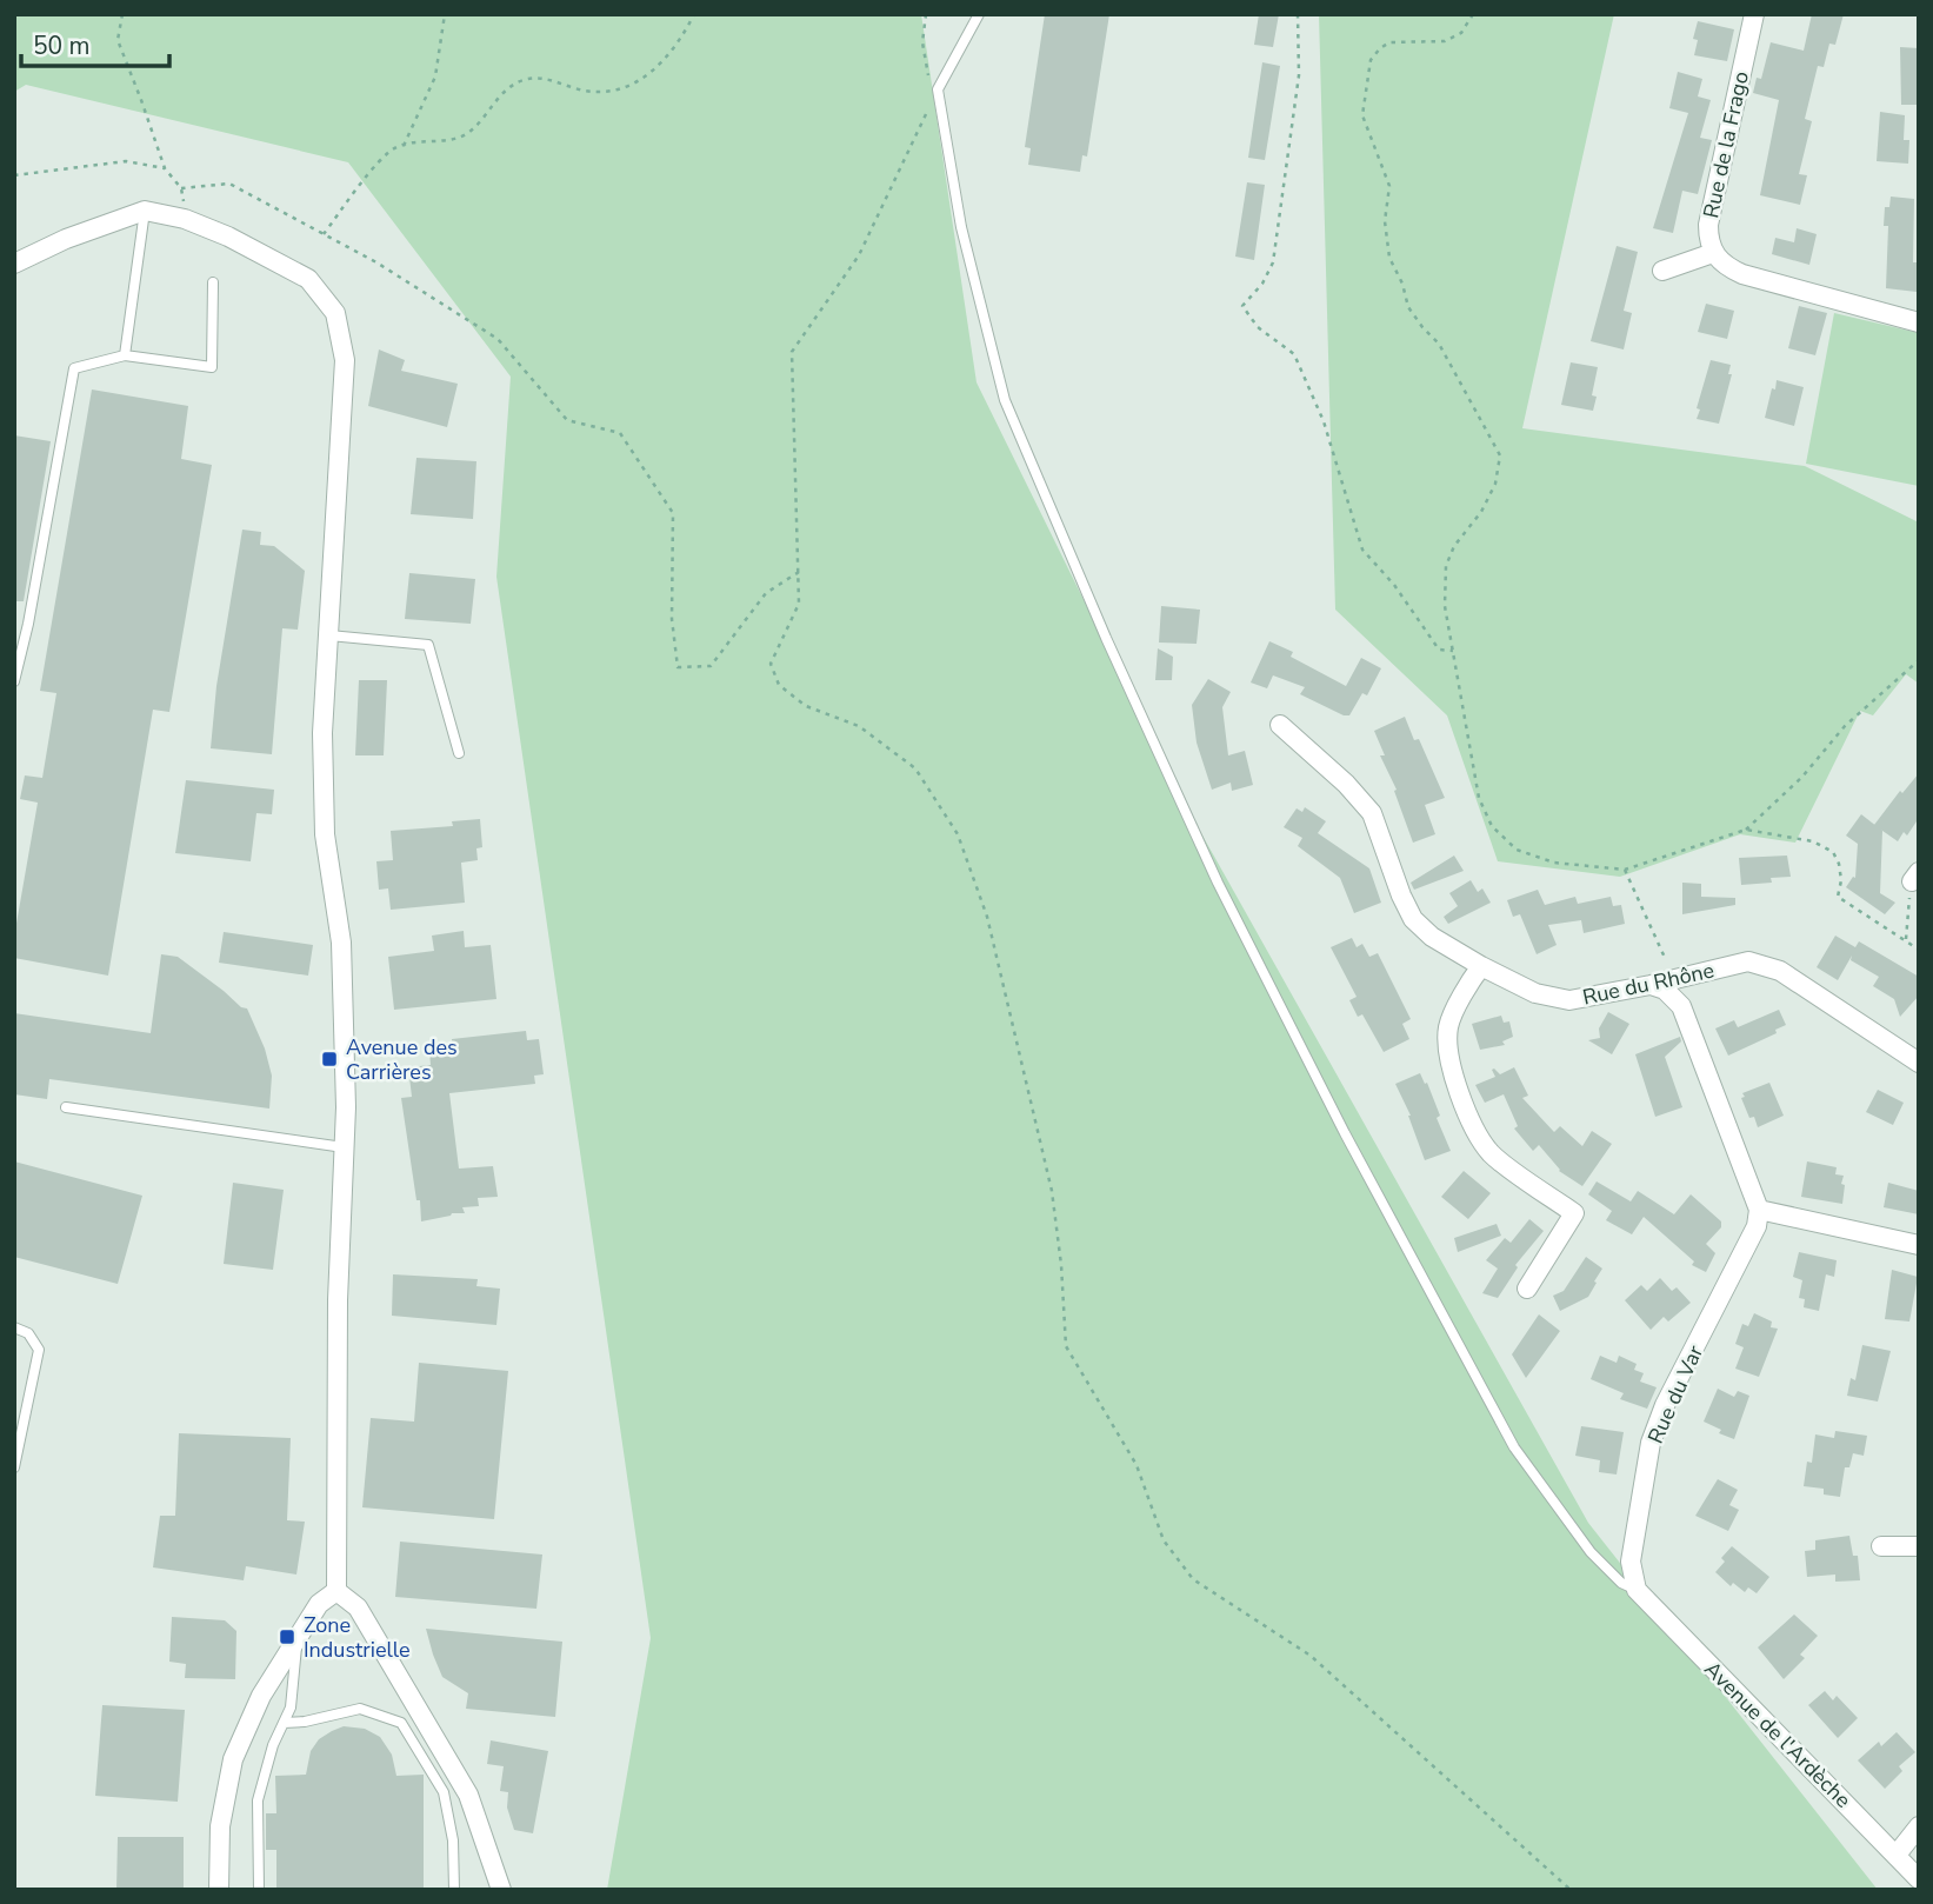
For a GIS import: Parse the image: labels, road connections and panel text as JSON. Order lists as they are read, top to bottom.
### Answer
{
  "streets": {
    "street": [
      "Rue de la Frago",
      "Rue du Rhône",
      "Rue du Var",
      "Avenue de l'Ardèche"
    ]
  },
  "crossings": [
    ["Rue du Var", "Avenue de l'Ardèche"]
  ],
  "places": {
    "transit": ["Avenue des Carrières", "Zone Industrielle"]
  },
  "scale_bar": "50 m"
}
